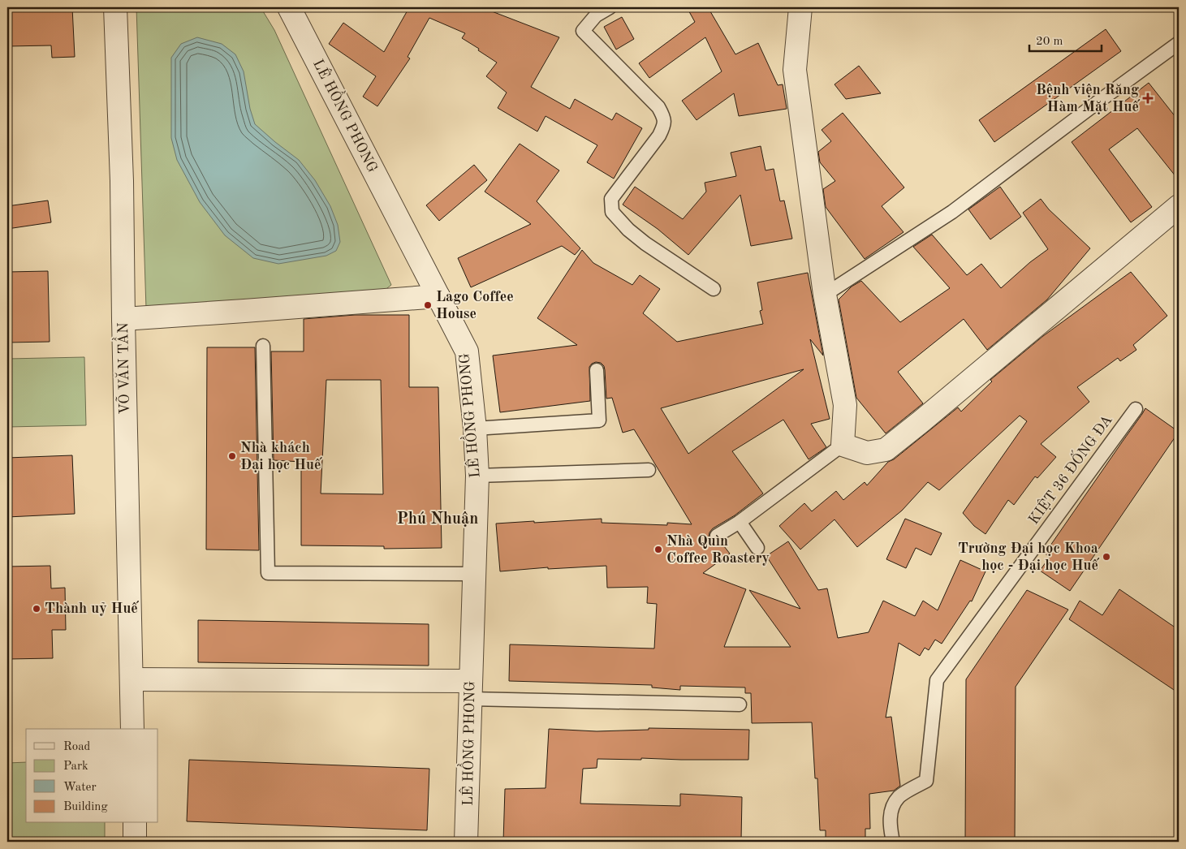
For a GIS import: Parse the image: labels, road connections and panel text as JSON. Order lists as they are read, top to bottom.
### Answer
{
  "streets": {
    "street": ["LÊ HỒNG PHONG", "VÕ VĂN TẦN"],
    "lane": ["KIỆT 36 ĐỐNG ĐA"]
  },
  "districts": ["Phú Nhuận"],
  "places": {
    "health": ["Bệnh viện Răng Hàm Mặt Huế"],
    "other": [
      "Lago Coffee House",
      "Nhà khách Đại học Huế",
      "Nhà Quìn Coffee Roastery",
      "Trường Đại học Khoa học - Đại học Huế",
      "Thành uỷ Huế"
    ]
  },
  "legend": [
    "Road",
    "Park",
    "Water",
    "Building"
  ],
  "scale_bar": "20 m"
}
